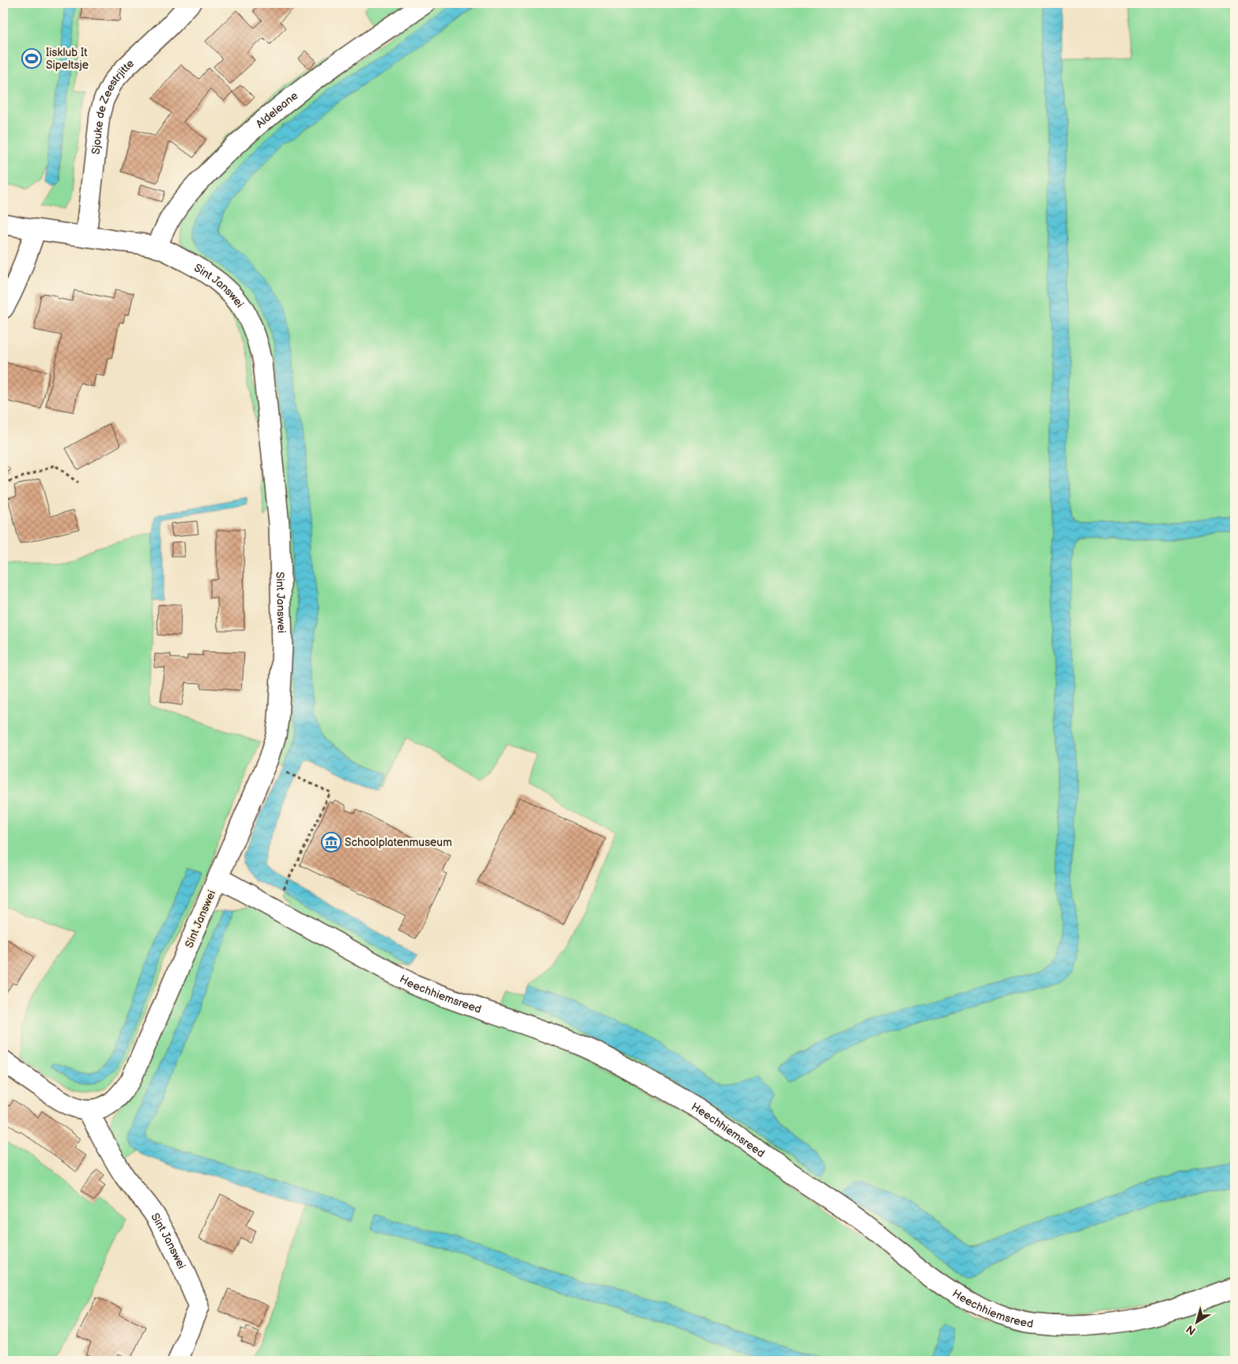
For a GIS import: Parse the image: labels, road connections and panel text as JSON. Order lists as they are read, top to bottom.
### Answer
{
  "streets": {
    "street": [
      "Sjouke de Zeestrjitte",
      "Aldeleane",
      "Sint Janswei",
      "Heechhiemsreed"
    ]
  },
  "crossings": [
    ["Sjouke de Zeestrjitte", "Sint Janswei"],
    ["Aldeleane", "Sint Janswei"],
    ["Sint Janswei", "Heechhiemsreed"]
  ],
  "places": {
    "sports": ["Iisklub It Sipeltsje"],
    "museum": ["Schoolplatenmuseum"]
  },
  "north": "bottom left"
}
